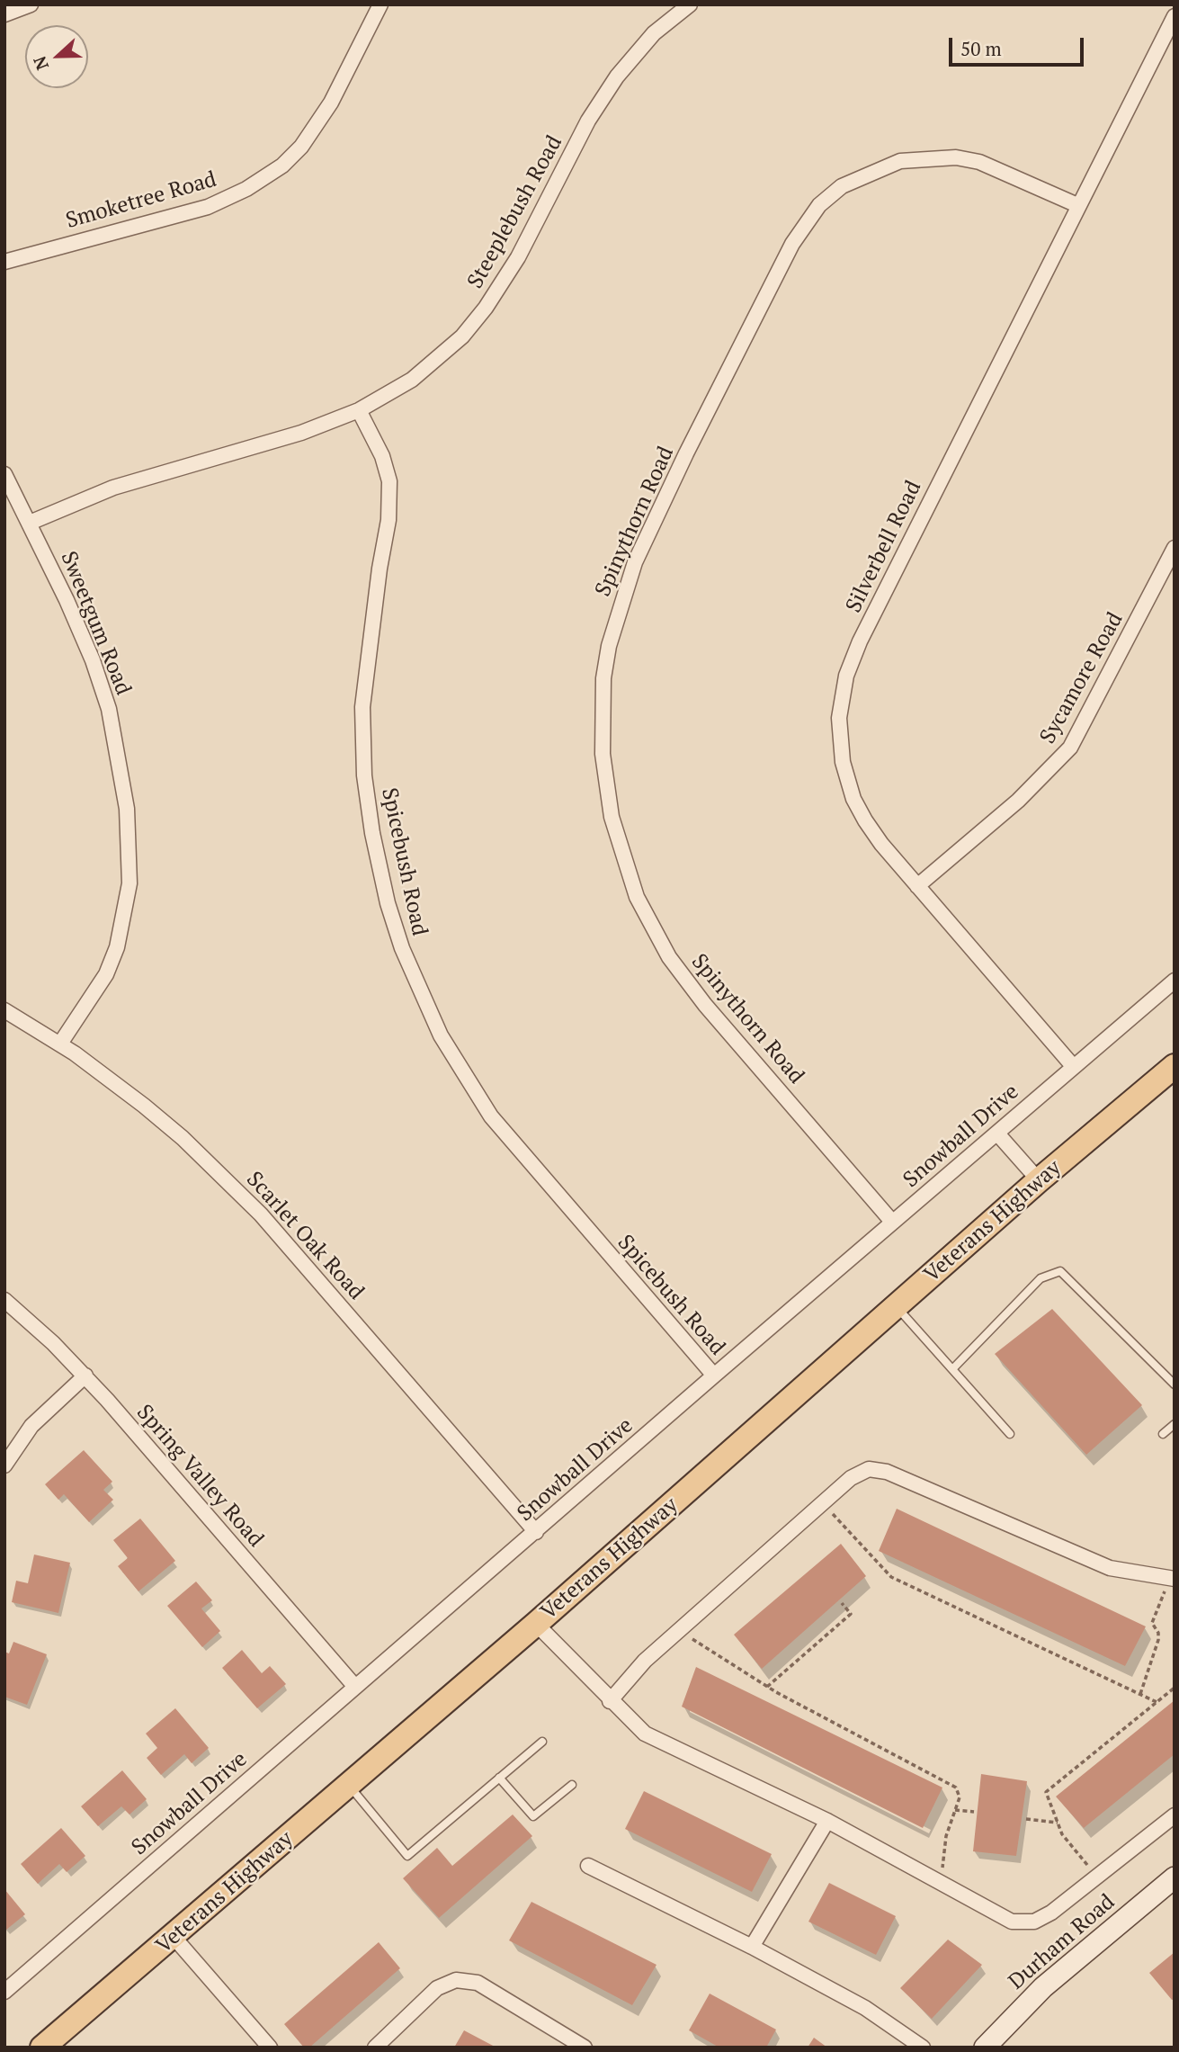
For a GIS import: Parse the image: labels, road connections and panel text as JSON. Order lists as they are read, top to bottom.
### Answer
{
  "streets": {
    "main road": ["Veterans Highway", "Durham Road"],
    "street": [
      "Smoketree Road",
      "Steeplebush Road",
      "Spinythorn Road",
      "Silverbell Road",
      "Sweetgum Road",
      "Sycamore Road",
      "Spicebush Road",
      "Snowball Drive",
      "Scarlet Oak Road",
      "Spring Valley Road"
    ]
  },
  "crossings": [
    ["Steeplebush Road", "Sweetgum Road"],
    ["Steeplebush Road", "Spicebush Road"],
    ["Spinythorn Road", "Silverbell Road"],
    ["Spinythorn Road", "Snowball Drive"],
    ["Silverbell Road", "Sycamore Road"],
    ["Silverbell Road", "Snowball Drive"],
    ["Sweetgum Road", "Scarlet Oak Road"],
    ["Spicebush Road", "Snowball Drive"],
    ["Snowball Drive", "Scarlet Oak Road"],
    ["Snowball Drive", "Spring Valley Road"]
  ],
  "scale_bar": "50 m",
  "north": "left"
}
